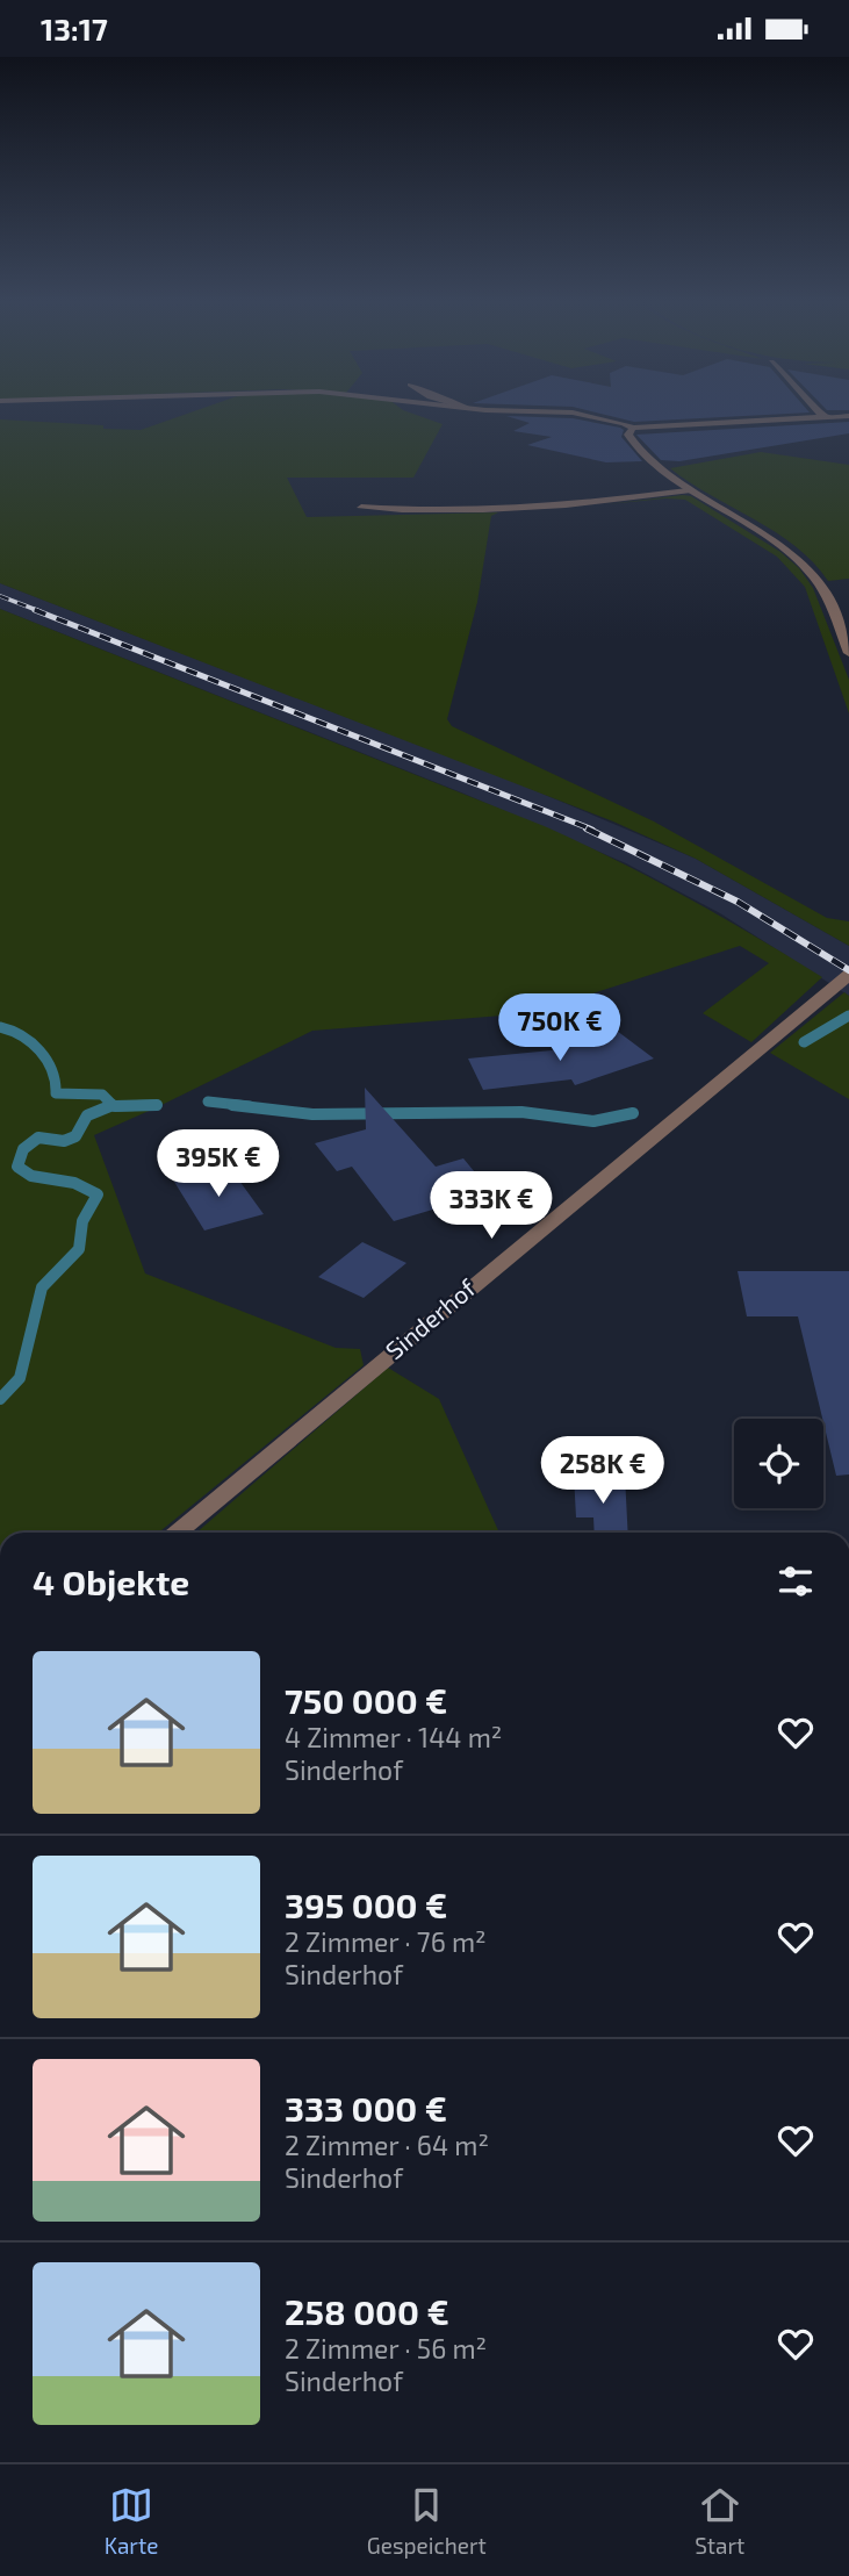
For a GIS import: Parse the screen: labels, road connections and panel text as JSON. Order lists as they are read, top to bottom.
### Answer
{
  "streets": {
    "street": ["Sinderhof"]
  },
  "page": {
    "status": "13:17",
    "price": [
      "750K €",
      "395K €",
      "333K €",
      "258K €"
    ],
    "heading": "4 Objekte",
    "list": [
      {
        "name": "750 000 €",
        "note": "4 Zimmer · 144 m² · Sinderhof"
      },
      {
        "name": "395 000 €",
        "note": "2 Zimmer · 76 m² · Sinderhof"
      },
      {
        "name": "333 000 €",
        "note": "2 Zimmer · 64 m² · Sinderhof"
      },
      {
        "name": "258 000 €",
        "note": "2 Zimmer · 56 m² · Sinderhof"
      }
    ],
    "tabs": ["Karte", "Gespeichert", "Start"]
  }
}
